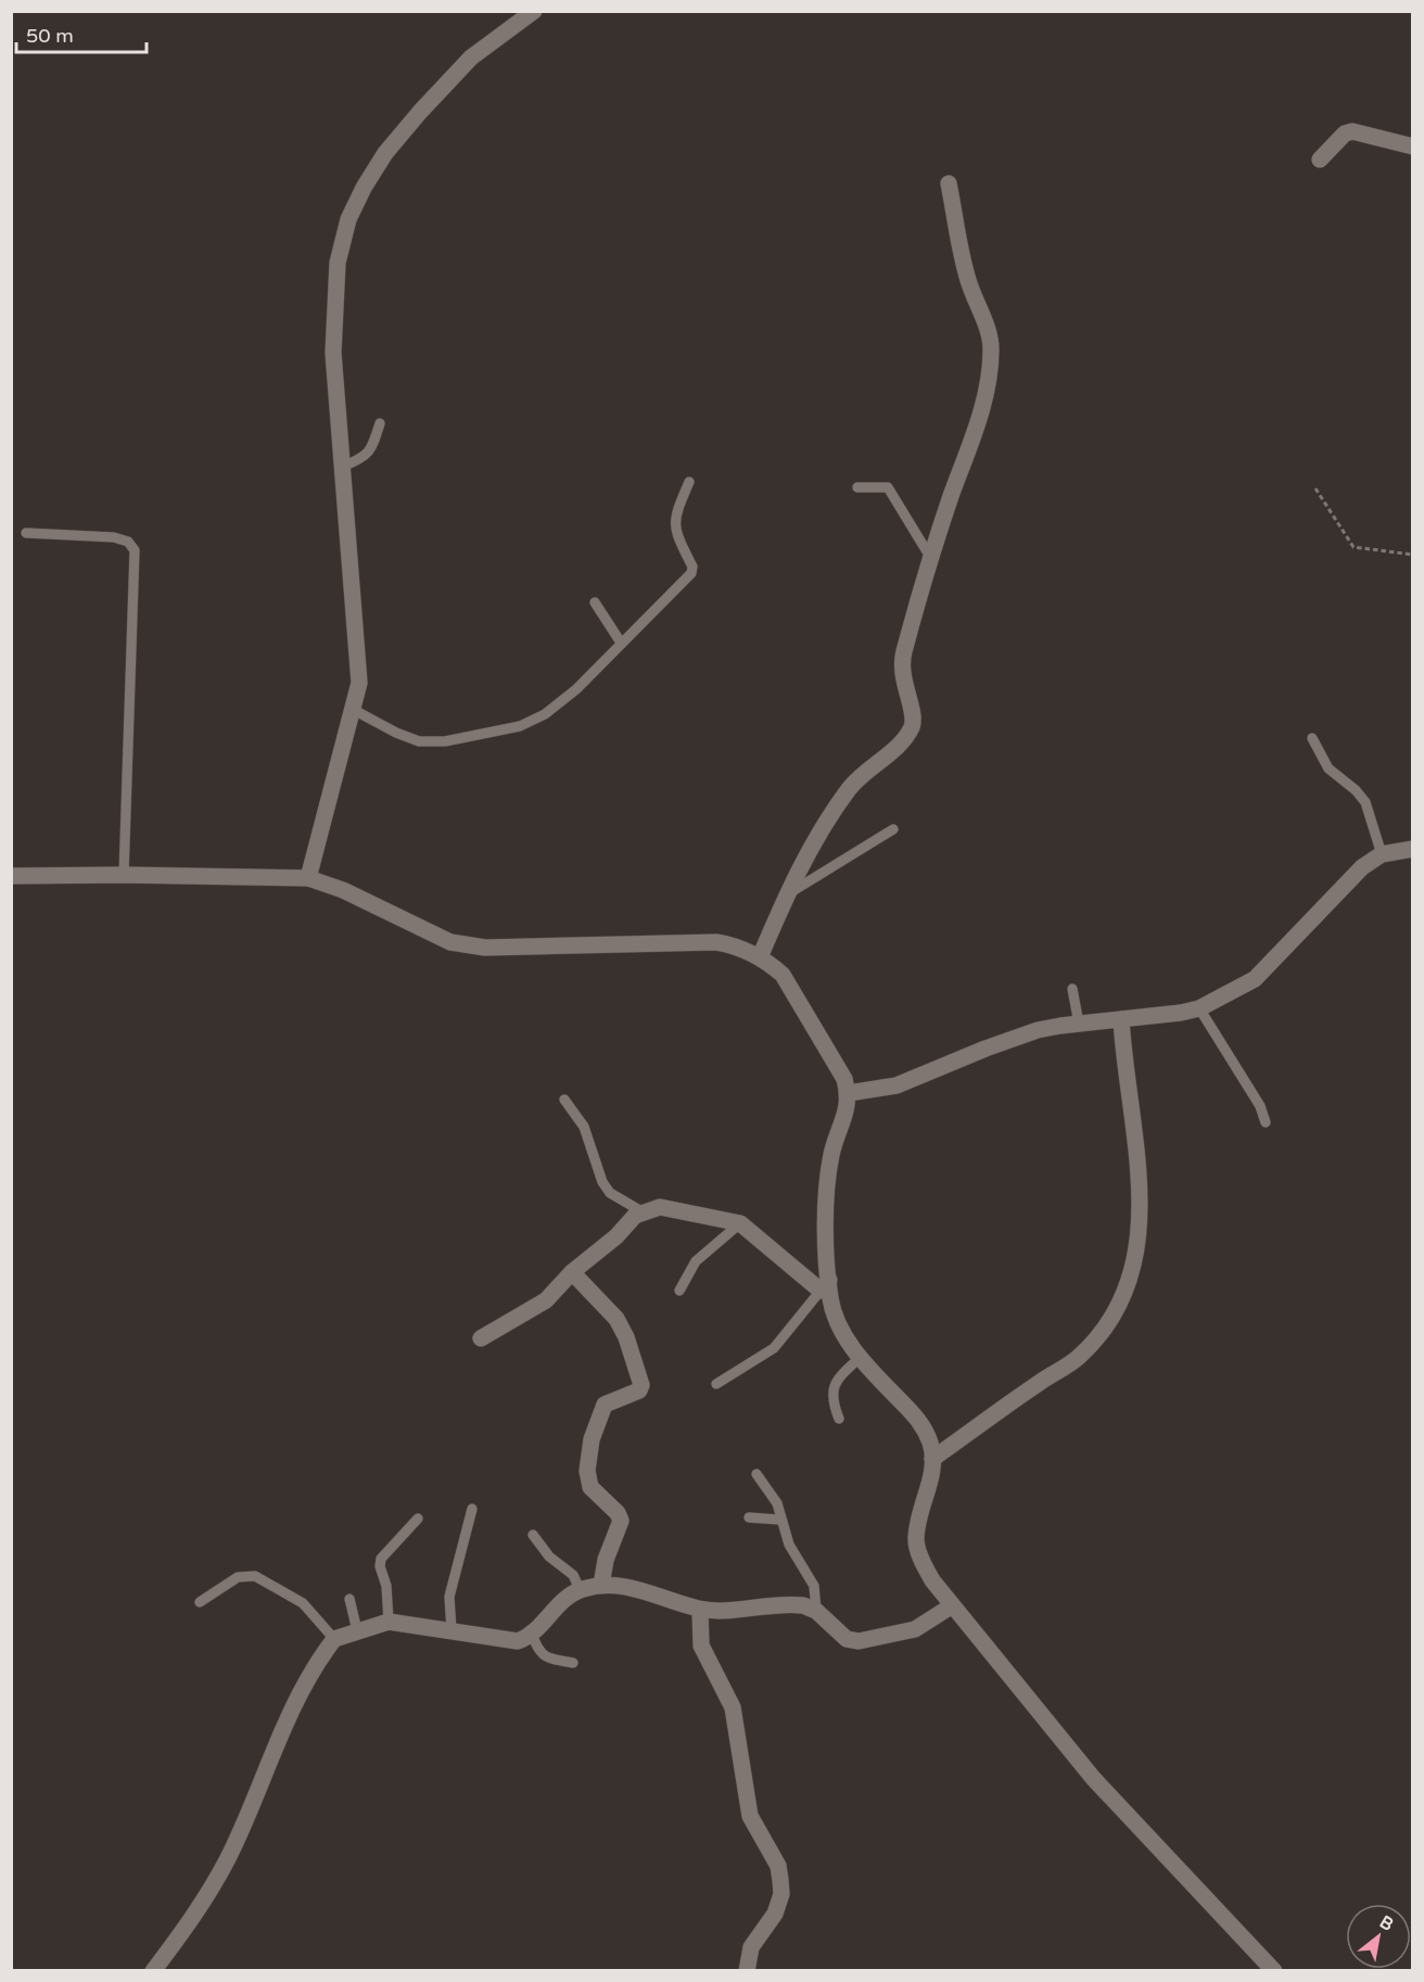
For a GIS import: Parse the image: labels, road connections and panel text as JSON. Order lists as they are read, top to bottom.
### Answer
{
  "scale_bar": "50 m",
  "north": "top right"
}
